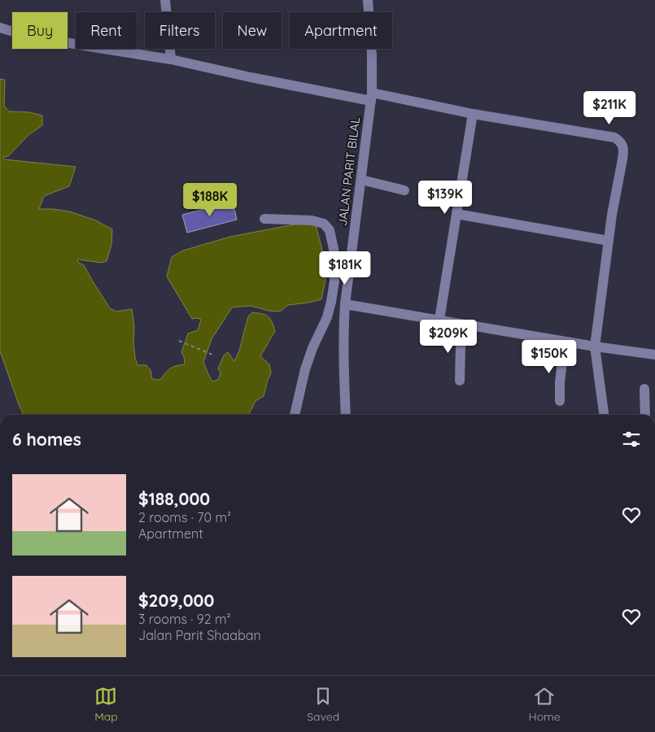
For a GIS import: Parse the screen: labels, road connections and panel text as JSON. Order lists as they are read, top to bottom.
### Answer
{
  "streets": {
    "street": ["JALAN PARIT BILAL"]
  },
  "page": {
    "chip": [
      "Buy",
      "Rent",
      "Filters",
      "New",
      "Apartment"
    ],
    "price": [
      "$211K",
      "$139K",
      "$188K",
      "$181K",
      "$209K",
      "$150K"
    ],
    "heading": "6 homes",
    "list": [
      {
        "name": "$188,000",
        "note": "2 rooms · 70 m² · Apartment"
      },
      {
        "name": "$209,000",
        "note": "3 rooms · 92 m² · Jalan Parit Shaaban"
      }
    ],
    "tabs": ["Map", "Saved", "Home"]
  }
}
